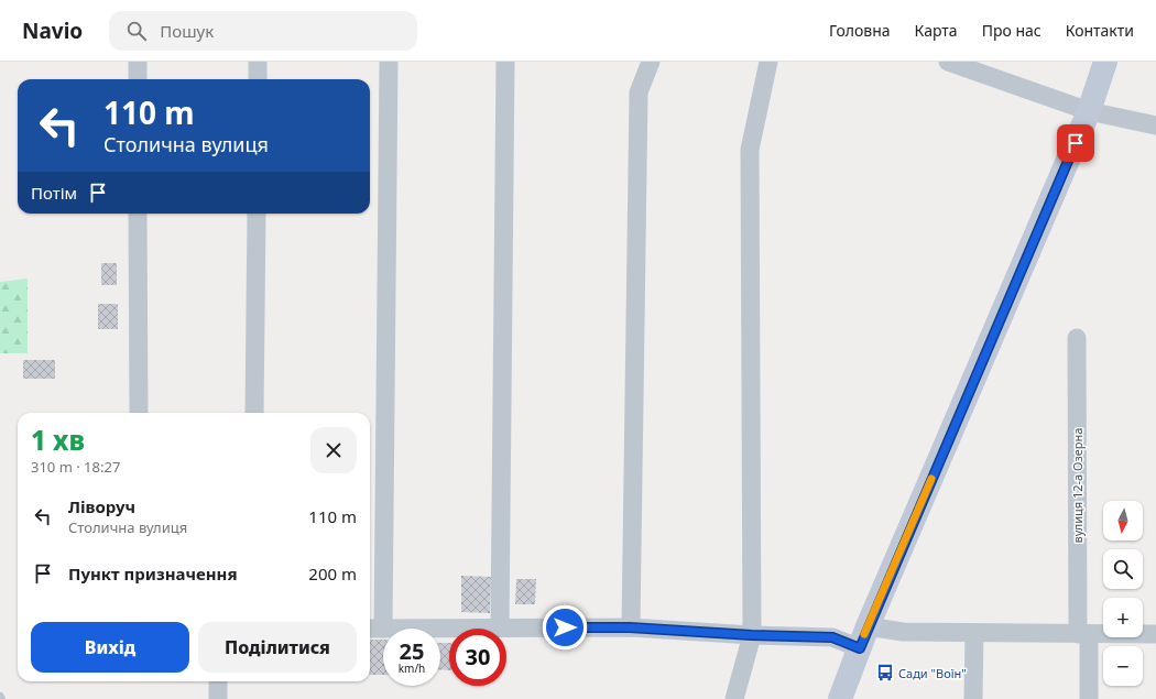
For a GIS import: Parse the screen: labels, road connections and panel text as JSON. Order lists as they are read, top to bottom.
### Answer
{
  "streets": {
    "street": ["вулиця 12-а Озерна"]
  },
  "places": {
    "bus stop": ["Сади \"Воїн\""]
  },
  "north": "bottom",
  "page": {
    "header": "Navio",
    "search": "Пошук",
    "nav": [
      "Головна",
      "Карта",
      "Про нас",
      "Контакти"
    ],
    "turn": ["110 m", "Столична вулиця"],
    "then": "Потім",
    "heading": ["1 хв", "310 m · 18:27"],
    "list": [
      {
        "name": "Ліворуч",
        "note": "Столична вулиця",
        "value": "110 m"
      },
      {
        "name": "Пункт призначення",
        "value": "200 m"
      }
    ],
    "map_buttons": ["+", "−"],
    "buttons": ["Вихід", "Поділитися"],
    "speed": "25 km/h",
    "limit": "30"
  }
}
